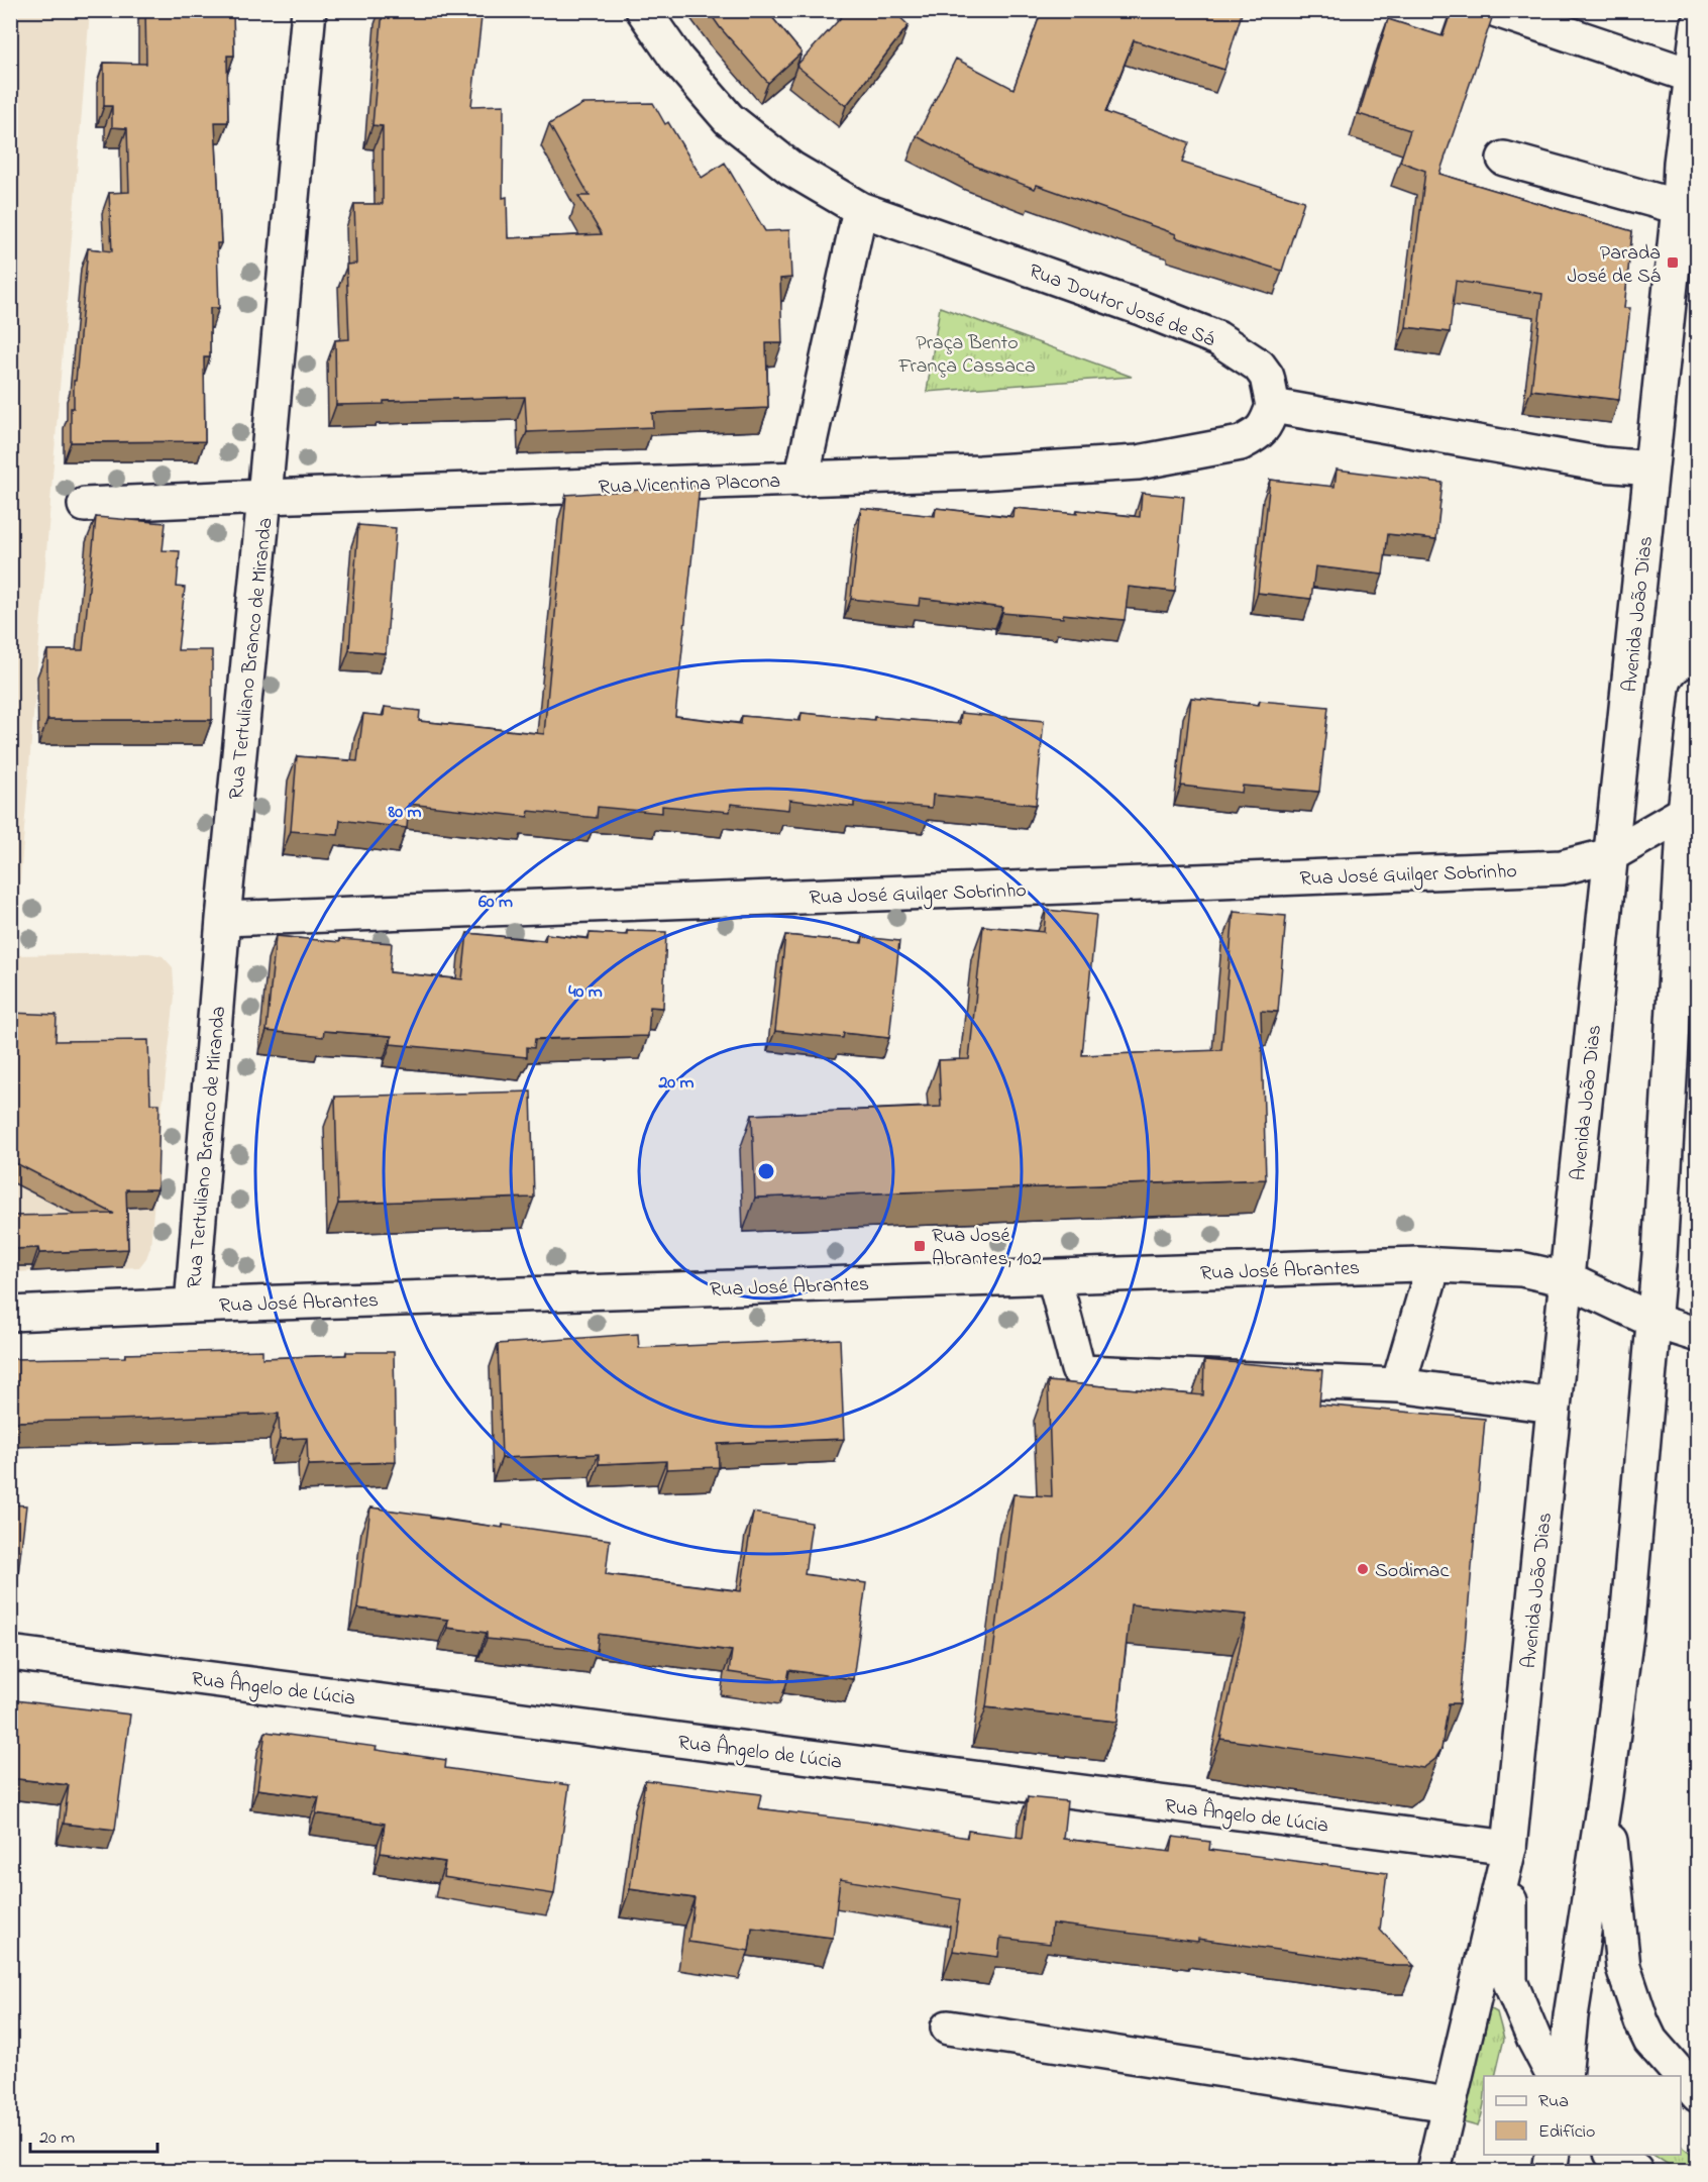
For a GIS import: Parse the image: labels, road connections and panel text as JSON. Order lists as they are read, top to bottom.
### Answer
{
  "streets": {
    "street": [
      "Rua Doutor José de Sá",
      "Rua Vicentina Placona",
      "Avenida João Dias",
      "Rua Tertuliano Branco de Miranda",
      "Rua José Guilger Sobrinho",
      "Rua José Abrantes",
      "Rua Ângelo de Lúcia"
    ]
  },
  "crossings": [
    ["Rua Doutor José de Sá", "Rua Vicentina Placona"],
    ["Rua Vicentina Placona", "Rua Tertuliano Branco de Miranda"],
    ["Avenida João Dias", "Rua José Guilger Sobrinho"],
    ["Avenida João Dias", "Rua José Abrantes"],
    ["Avenida João Dias", "Rua Ângelo de Lúcia"],
    ["Rua Tertuliano Branco de Miranda", "Rua José Guilger Sobrinho"],
    ["Rua Tertuliano Branco de Miranda", "Rua José Abrantes"]
  ],
  "parks": ["Praça Bento França Cassaca"],
  "places": {
    "transit": ["Parada José de Sá", "Rua José Abrantes, 102"],
    "other": ["Sodimac"]
  },
  "legend": ["Rua", "Edifício"],
  "scale_bar": "20 m",
  "rings": [
    "80 m",
    "60 m",
    "40 m",
    "20 m"
  ]
}
